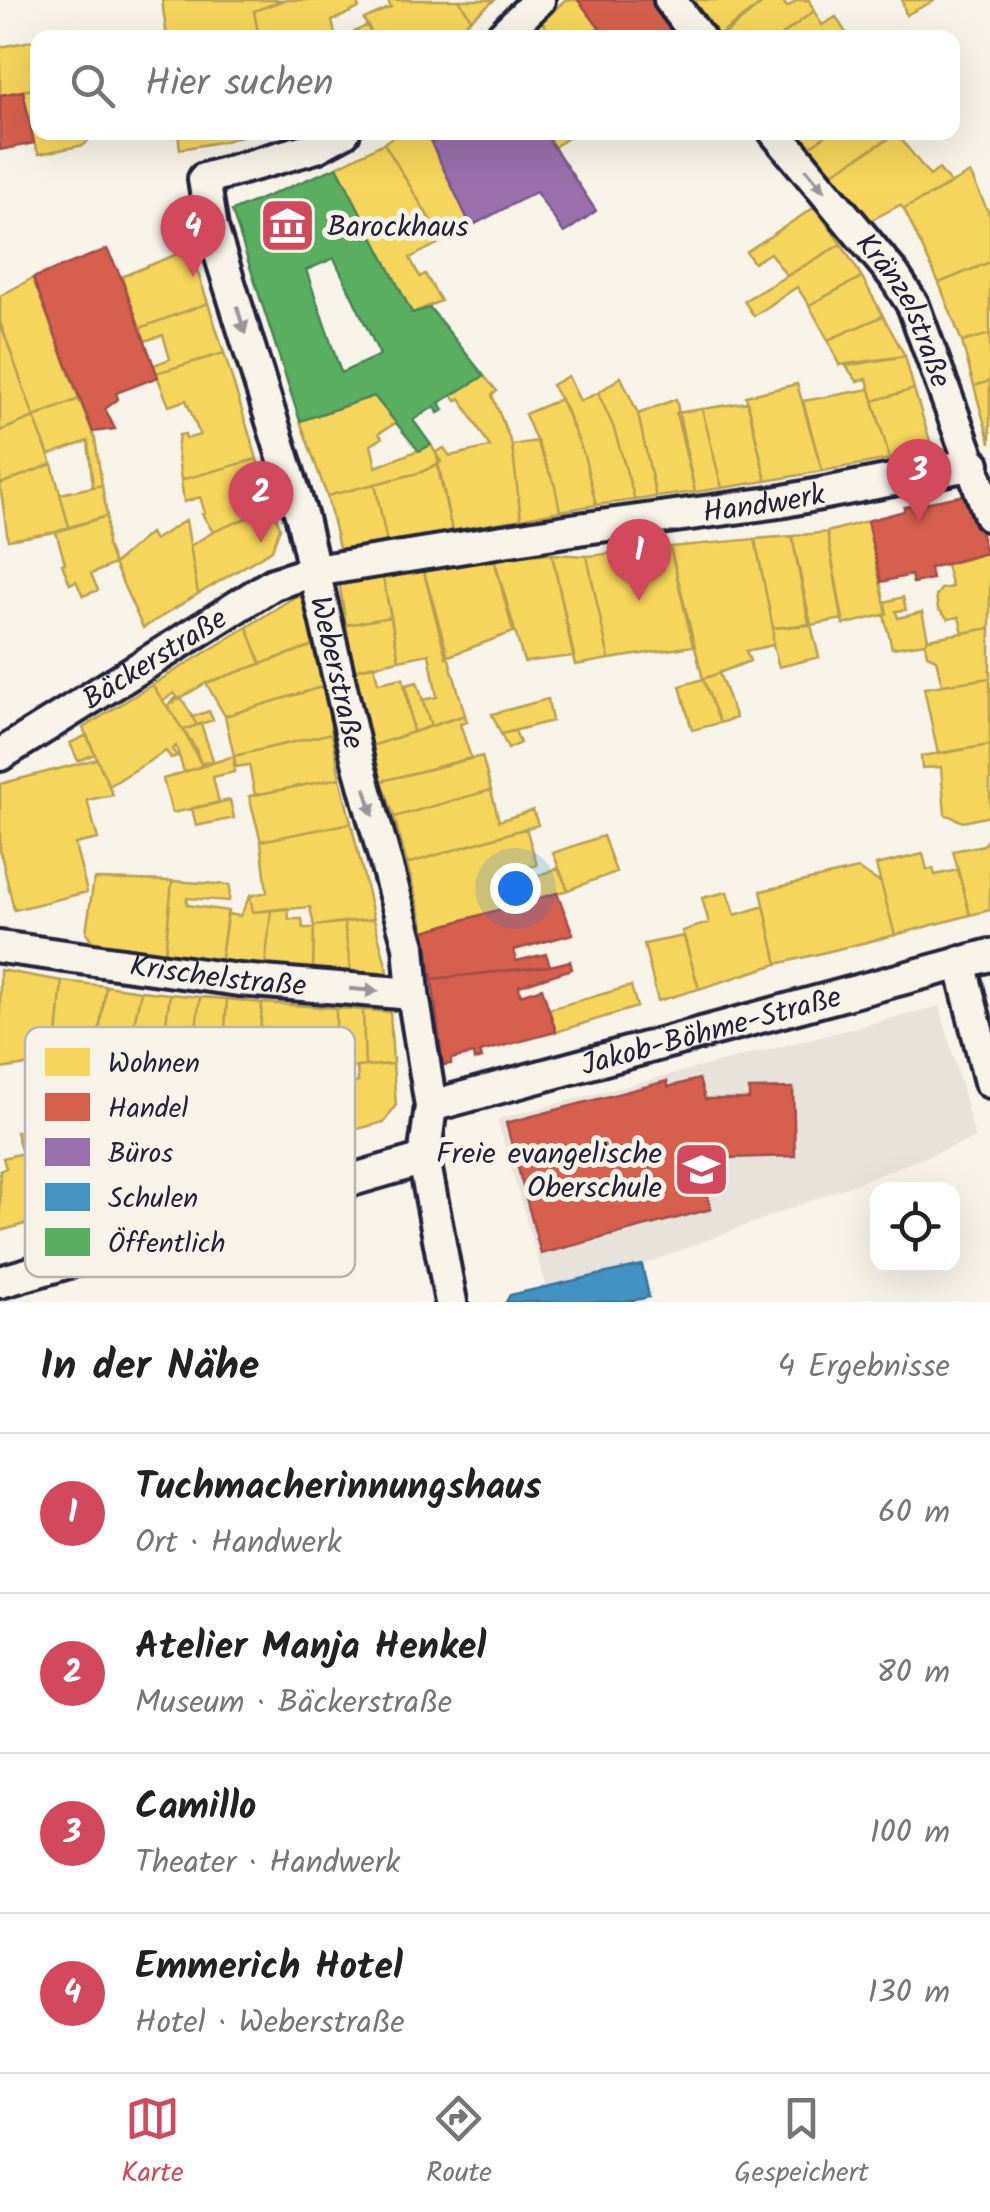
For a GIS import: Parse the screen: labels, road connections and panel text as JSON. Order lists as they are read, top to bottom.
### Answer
{
  "streets": {
    "street": [
      "Kränzelstraße",
      "Handwerk",
      "Bäckerstraße",
      "Weberstraße",
      "Krischelstraße",
      "Jakob-Böhme-Straße"
    ]
  },
  "crossings": [
    ["Kränzelstraße", "Handwerk"],
    ["Handwerk", "Bäckerstraße"],
    ["Handwerk", "Weberstraße"],
    ["Bäckerstraße", "Weberstraße"],
    ["Weberstraße", "Krischelstraße"],
    ["Weberstraße", "Jakob-Böhme-Straße"]
  ],
  "one_way": ["Kränzelstraße", "Weberstraße", "Krischelstraße"],
  "places": {
    "museum": ["Barockhaus"],
    "school or university": ["Freie evangelische Oberschule"]
  },
  "legend": [
    "Wohnen",
    "Handel",
    "Büros",
    "Schulen",
    "Öffentlich"
  ],
  "page": {
    "search": "Hier suchen",
    "pins": [
      "4",
      "3",
      "2",
      "1"
    ],
    "heading": ["In der Nähe", "4 Ergebnisse"],
    "list": [
      {
        "mark": "1",
        "name": "Tuchmacherinnungshaus",
        "note": "Ort · Handwerk",
        "value": "60 m"
      },
      {
        "mark": "2",
        "name": "Atelier Manja Henkel",
        "note": "Museum · Bäckerstraße",
        "value": "80 m"
      },
      {
        "mark": "3",
        "name": "Camillo",
        "note": "Theater · Handwerk",
        "value": "100 m"
      },
      {
        "mark": "4",
        "name": "Emmerich Hotel",
        "note": "Hotel · Weberstraße",
        "value": "130 m"
      }
    ],
    "nav": ["Karte", "Route", "Gespeichert"]
  }
}
